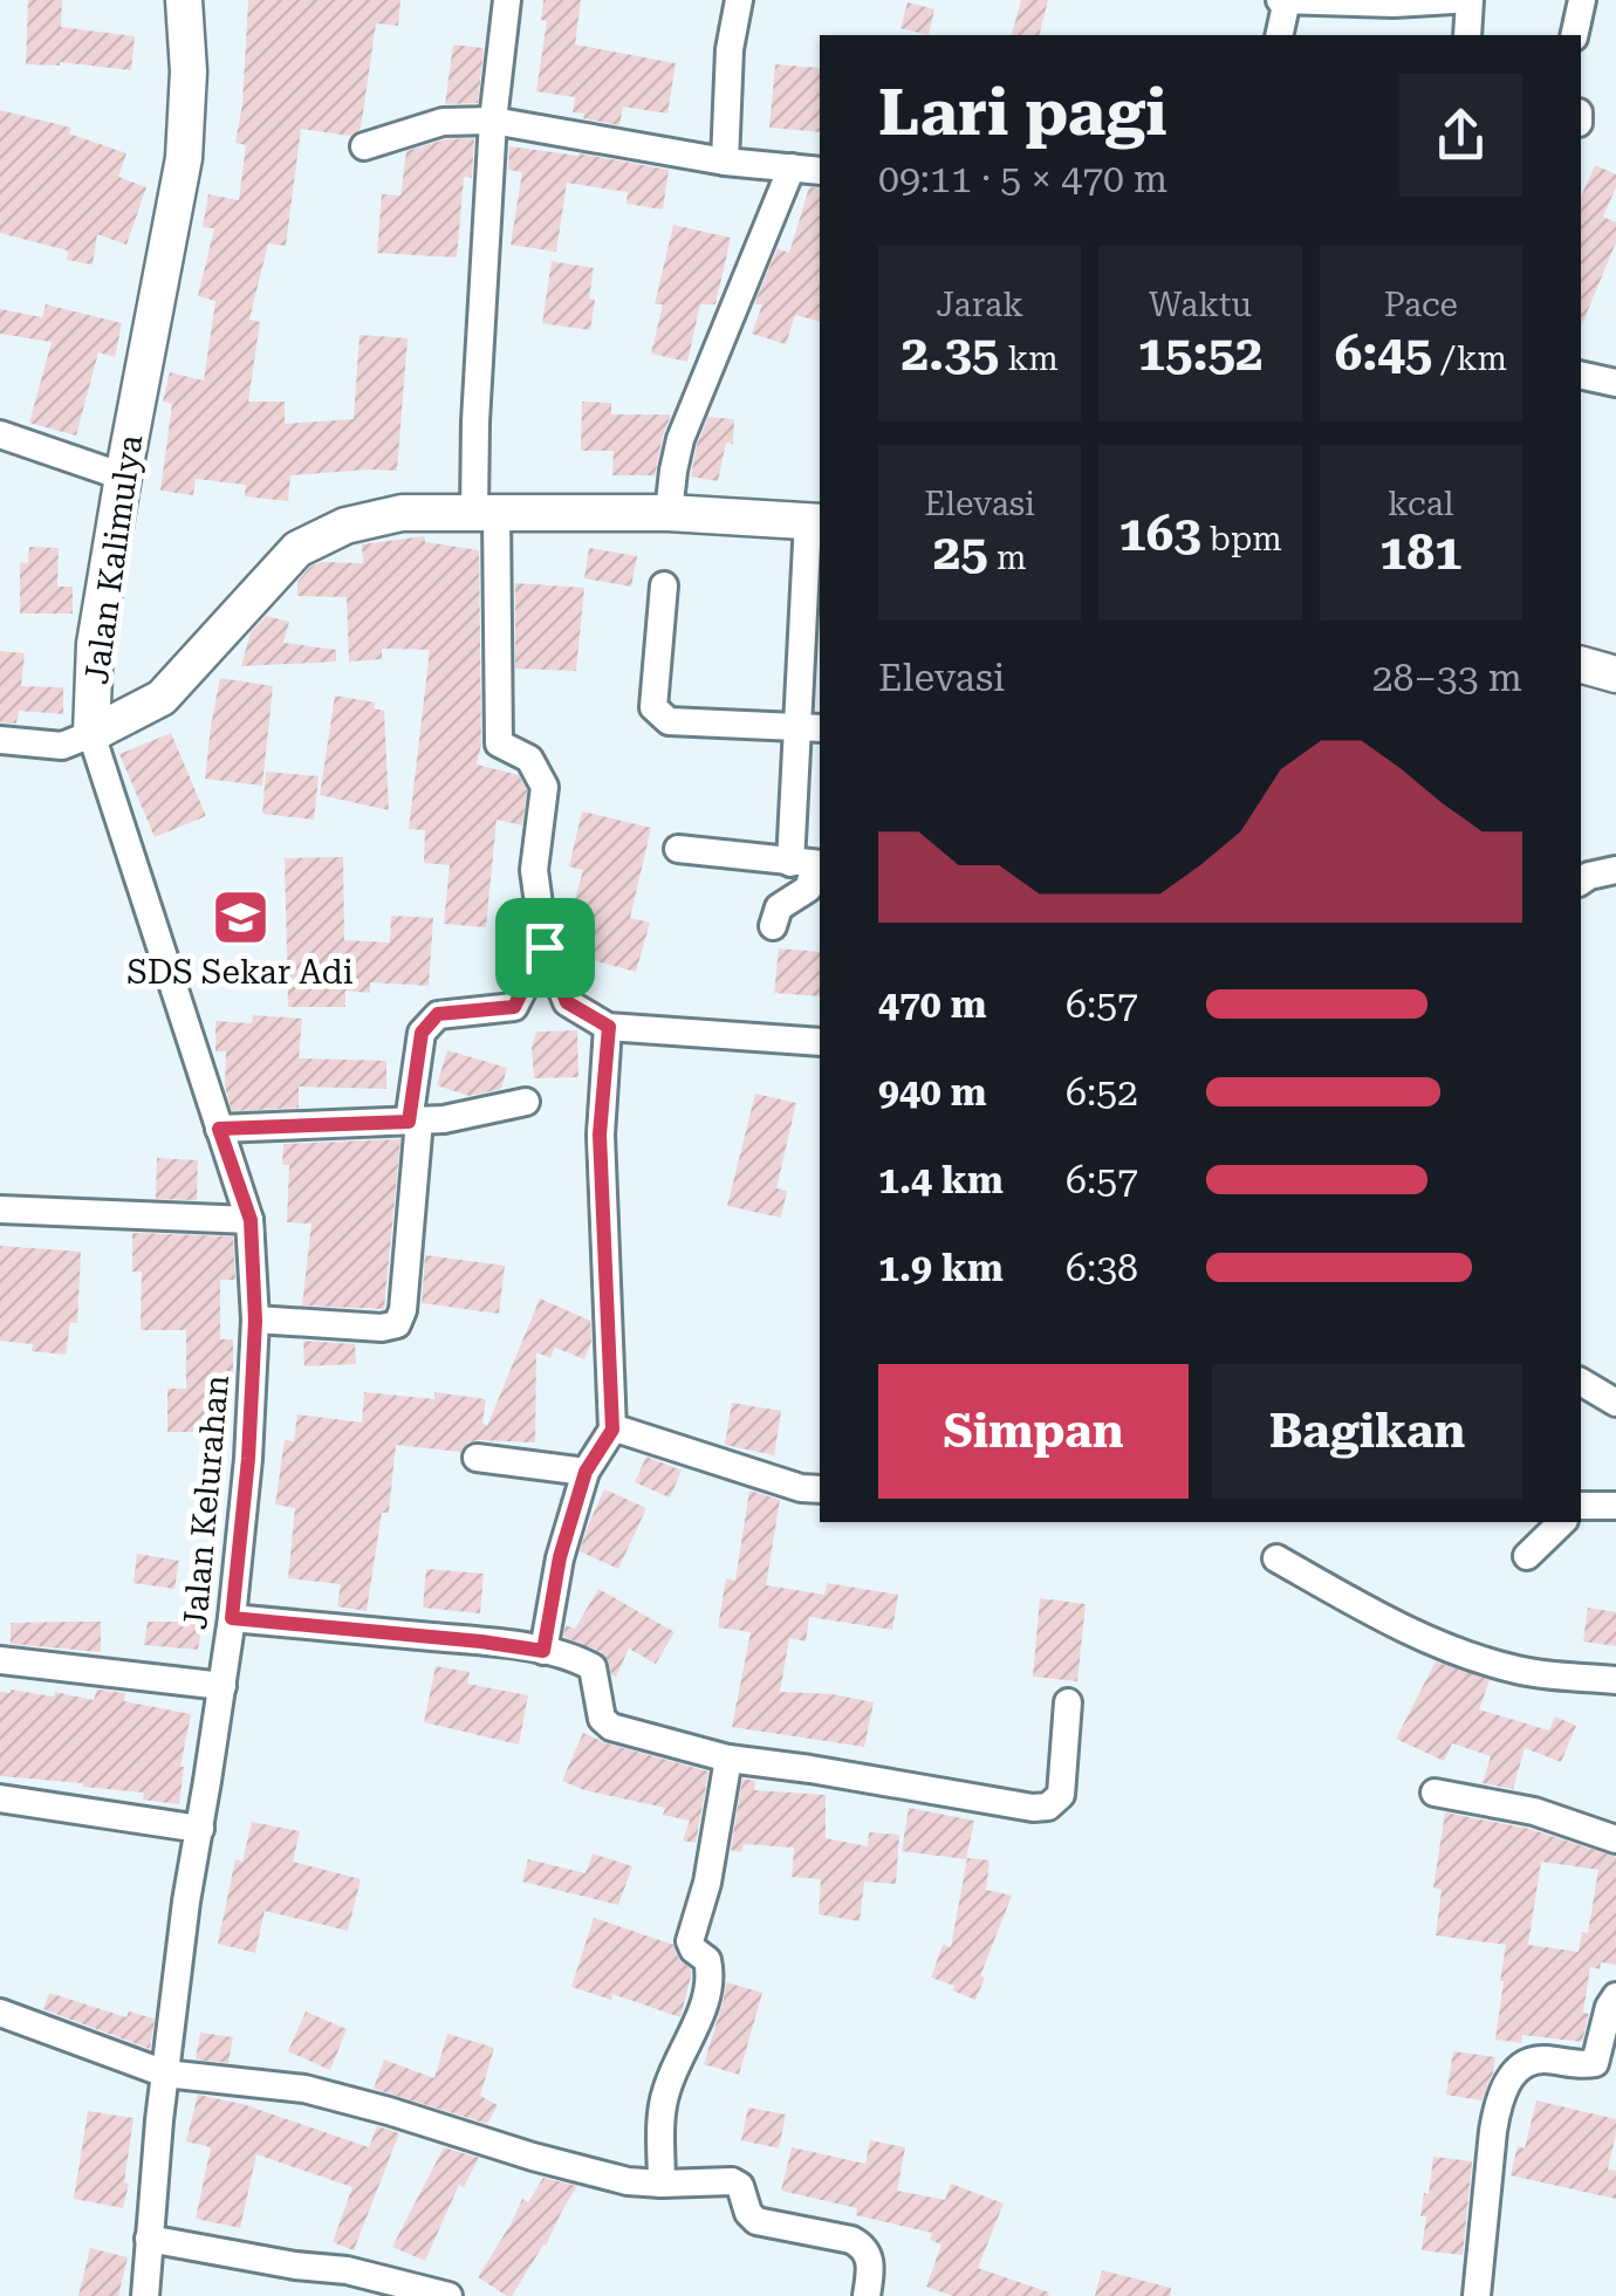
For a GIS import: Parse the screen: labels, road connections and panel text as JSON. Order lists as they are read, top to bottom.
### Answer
{
  "streets": {
    "street": ["Jalan Kalimulya", "Jalan Kelurahan"]
  },
  "crossings": [
    ["Jalan Kalimulya", "Jalan Kelurahan"]
  ],
  "places": {
    "school or university": ["SDS Sekar Adi"]
  },
  "page": {
    "heading": ["Lari pagi", "09:11 · 5 × 470 m"],
    "stats": [
      ["Jarak", "2.35 km"],
      ["Waktu", "15:52"],
      ["Pace", "6:45 /km"],
      ["Elevasi", "25 m"],
      ["163 bpm"],
      ["kcal", "181"]
    ],
    "chart": ["Elevasi", "28–33 m"],
    "list": [
      {
        "name": "470 m",
        "note": "6:57"
      },
      {
        "name": "940 m",
        "note": "6:52"
      },
      {
        "name": "1.4 km",
        "note": "6:57"
      },
      {
        "name": "1.9 km",
        "note": "6:38"
      }
    ],
    "buttons": ["Simpan", "Bagikan"]
  }
}
